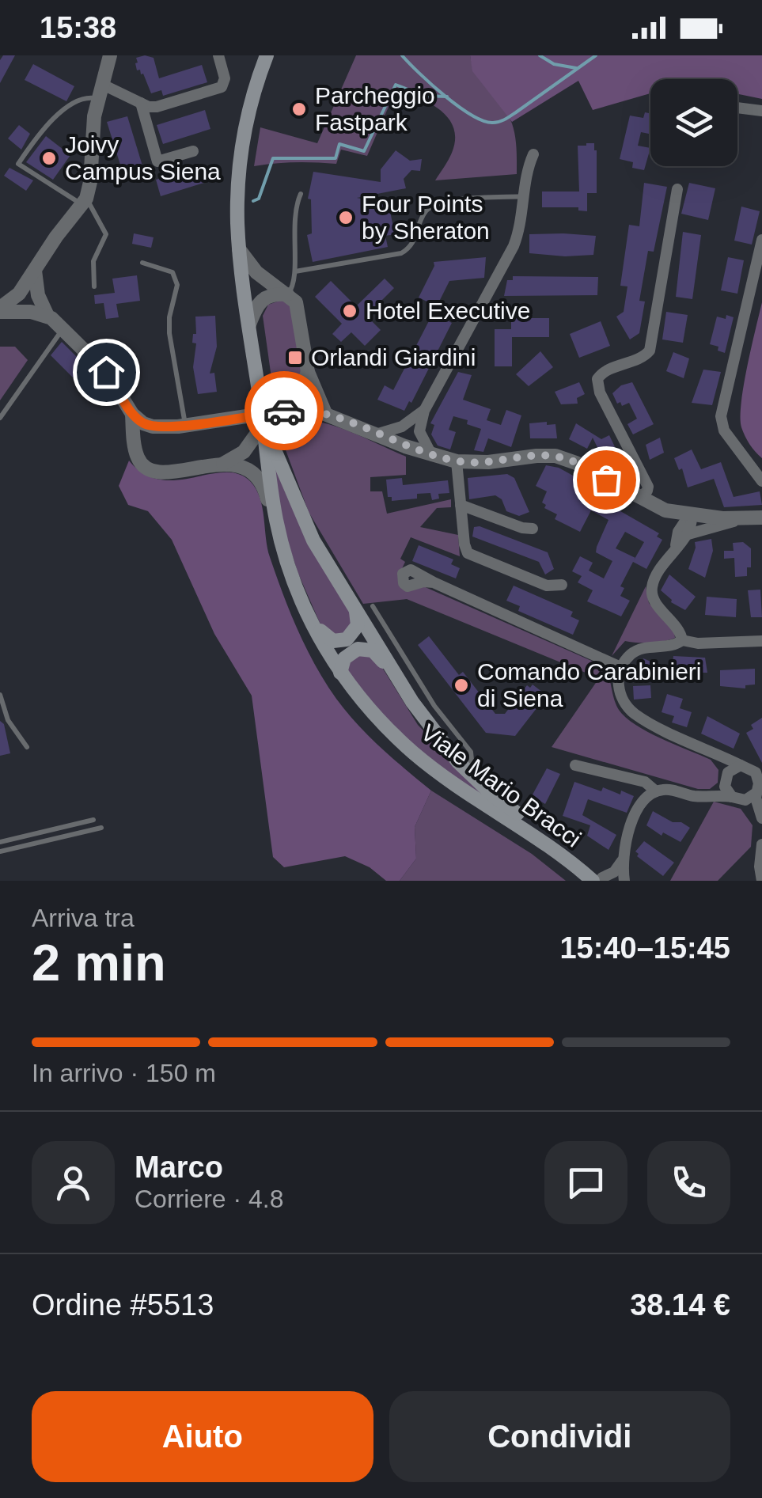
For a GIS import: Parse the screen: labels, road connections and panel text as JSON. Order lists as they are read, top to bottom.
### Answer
{
  "streets": {
    "main road": ["Viale Mario Bracci"]
  },
  "places": {
    "other": [
      "Parcheggio Fastpark",
      "Joivy Campus Siena",
      "Four Points by Sheraton",
      "Hotel Executive",
      "Comando Carabinieri di Siena"
    ],
    "transit": ["Orlandi Giardini"]
  },
  "page": {
    "status": "15:38",
    "heading": ["2 min", "Arriva tra", "15:40–15:45"],
    "panel": [
      "Marco",
      "Corriere · 4.8",
      "Ordine #5513",
      "38.14 €"
    ],
    "bar": "In arrivo · 150 m",
    "buttons": ["Aiuto", "Condividi"]
  }
}
